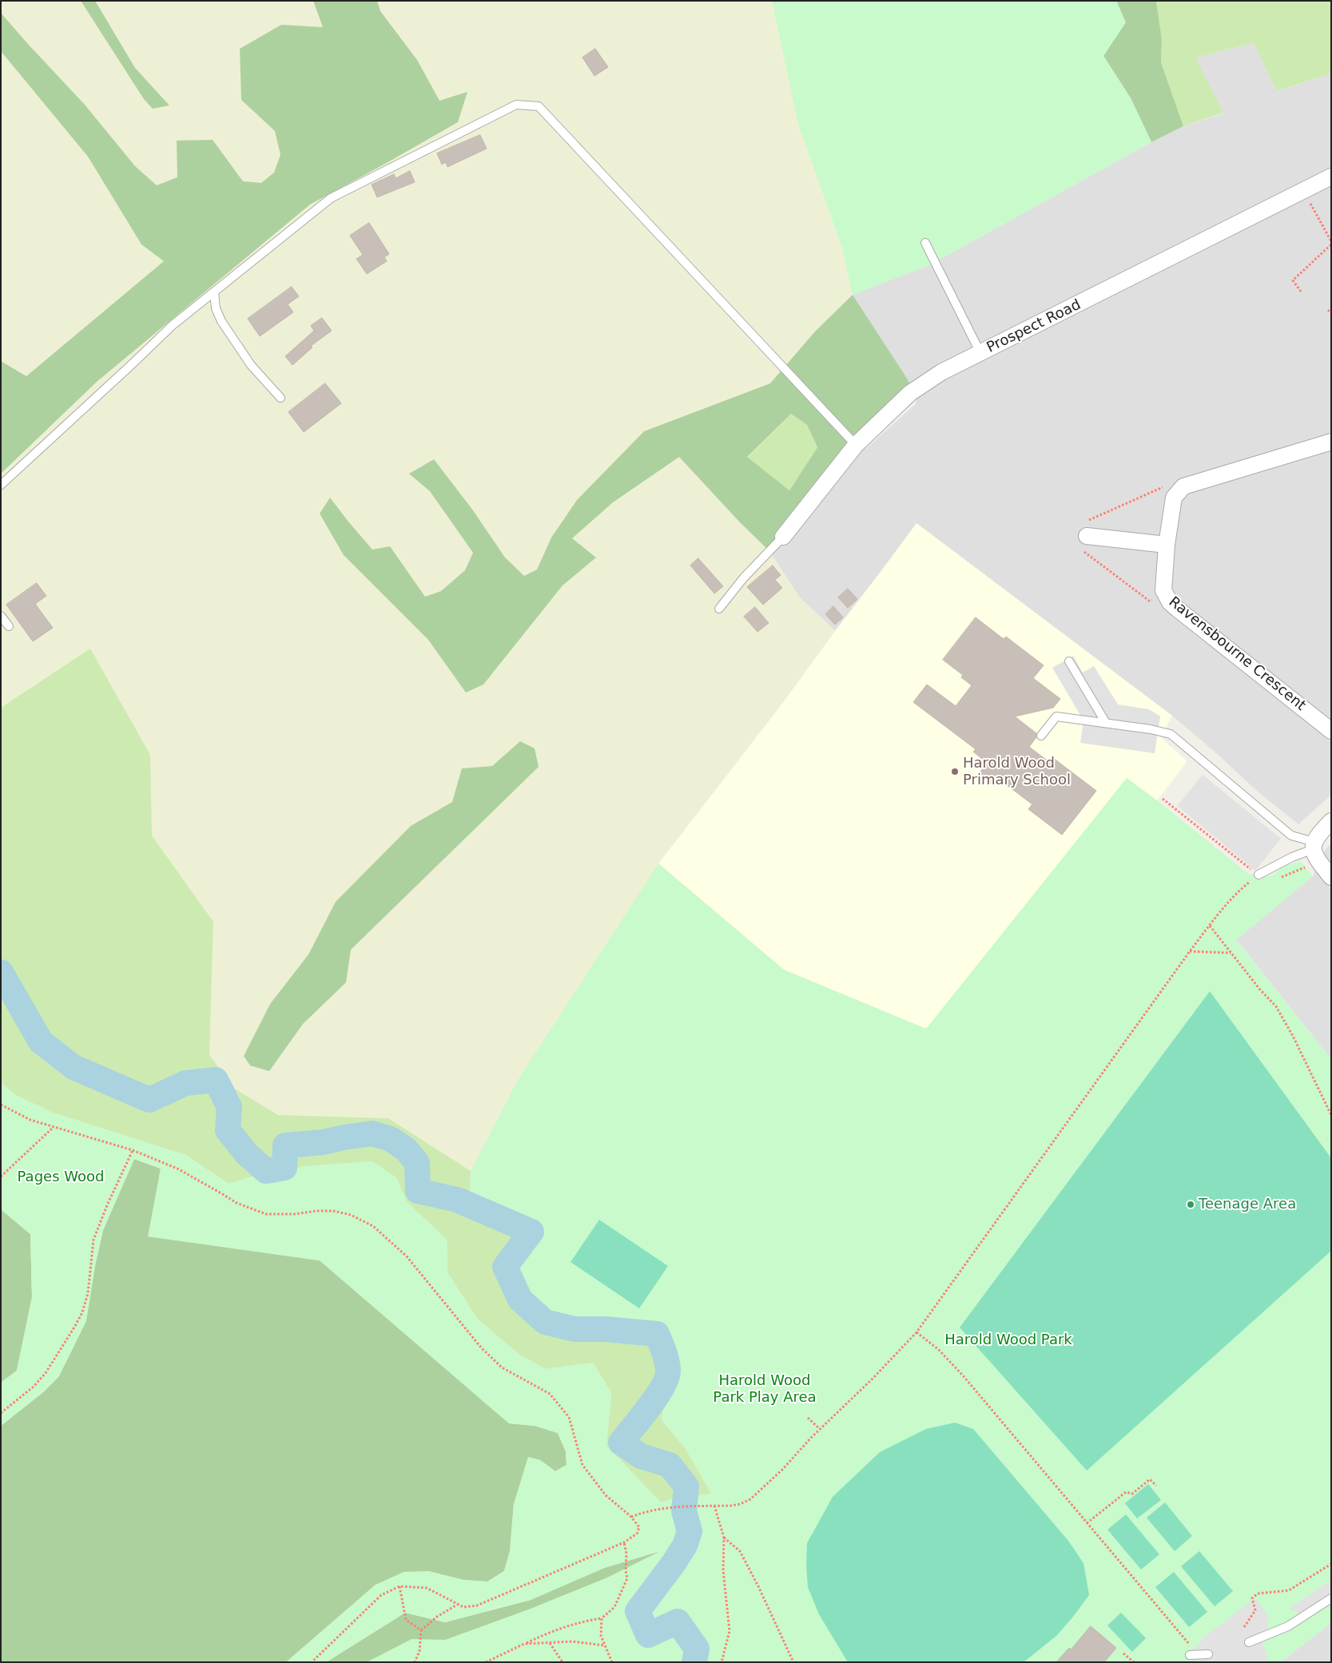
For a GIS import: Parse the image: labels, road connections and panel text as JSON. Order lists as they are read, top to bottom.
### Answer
{
  "streets": {
    "street": ["Prospect Road", "Ravensbourne Crescent"]
  },
  "parks": ["Pages Wood", "Harold Wood Park", "Harold Wood Park Play Area"],
  "places": ["Harold Wood Primary School", "Teenage Area"]
}
